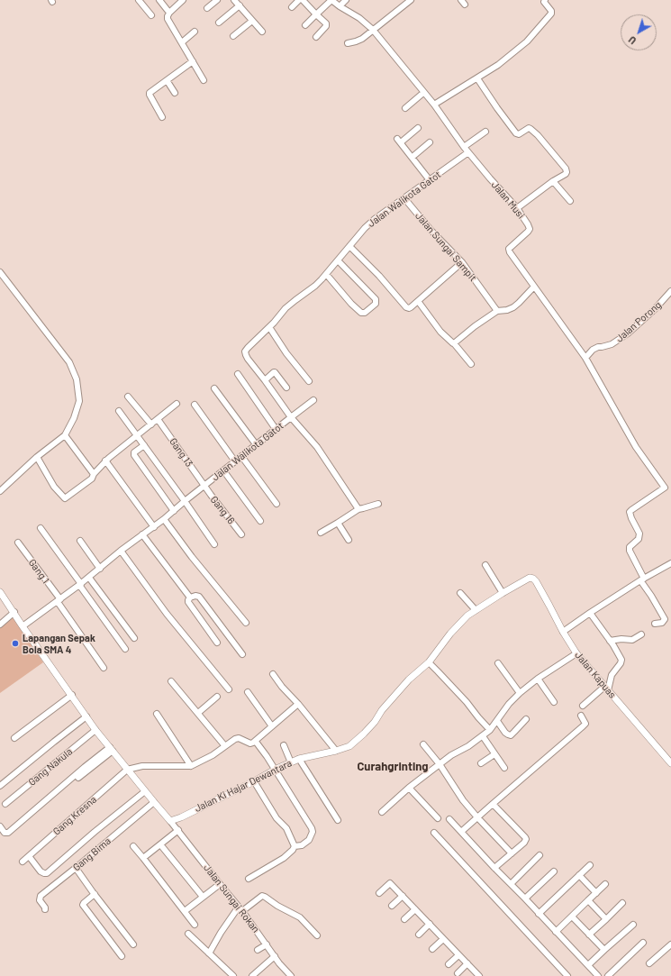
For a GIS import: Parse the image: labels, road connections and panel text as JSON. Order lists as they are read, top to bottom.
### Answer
{
  "streets": {
    "main road": ["Jalan Kapuas", "Jalan Ki Hajar Dewantara"],
    "street": [
      "Jalan Walikota Gatot",
      "Jalan Musi",
      "Jalan Sungai Sampit",
      "Jalan Porong",
      "Gang 13",
      "Gang 16",
      "Gang 1",
      "Gang Nakula",
      "Gang Kresna",
      "Gang Bima",
      "Jalan Sungai Rokan"
    ]
  },
  "crossings": [
    ["Jalan Walikota Gatot", "Jalan Musi"],
    ["Jalan Walikota Gatot", "Jalan Sungai Sampit"],
    ["Jalan Walikota Gatot", "Gang 13"],
    ["Jalan Walikota Gatot", "Gang 16"],
    ["Jalan Walikota Gatot", "Gang 1"],
    ["Jalan Musi", "Jalan Porong"],
    ["Gang 13", "Gang 16"],
    ["Jalan Kapuas", "Jalan Ki Hajar Dewantara"],
    ["Jalan Ki Hajar Dewantara", "Jalan Sungai Rokan"]
  ],
  "districts": ["Curahgrinting"],
  "places": ["Lapangan Sepak Bola SMA 4"],
  "north": "bottom left"
}
